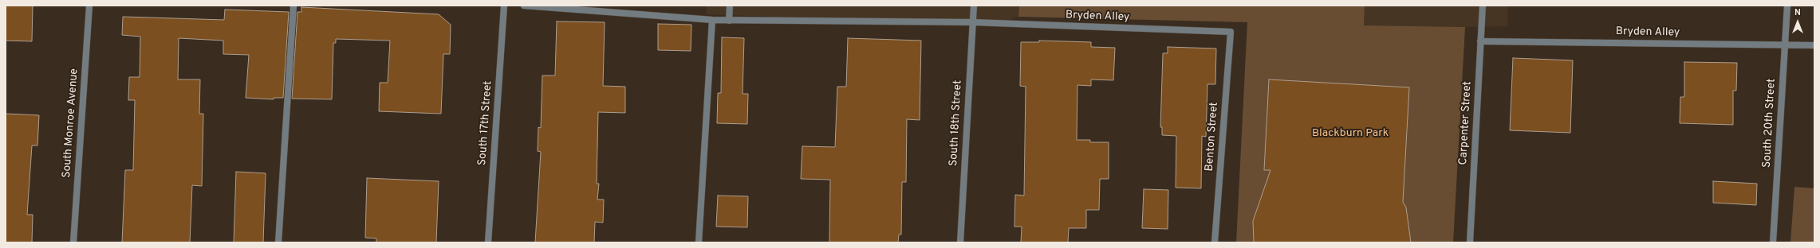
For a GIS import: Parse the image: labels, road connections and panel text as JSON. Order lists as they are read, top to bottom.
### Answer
{
  "streets": {
    "street": [
      "Bryden Alley",
      "South Monroe Avenue",
      "South 17th Street",
      "South 18th Street",
      "Carpenter Street",
      "South 20th Street",
      "Benton Street"
    ]
  },
  "crossings": [
    ["Bryden Alley", "South 18th Street"],
    ["Bryden Alley", "Carpenter Street"],
    ["Bryden Alley", "South 20th Street"],
    ["Bryden Alley", "Benton Street"]
  ],
  "parks": ["Blackburn Park"],
  "north": "top"
}
